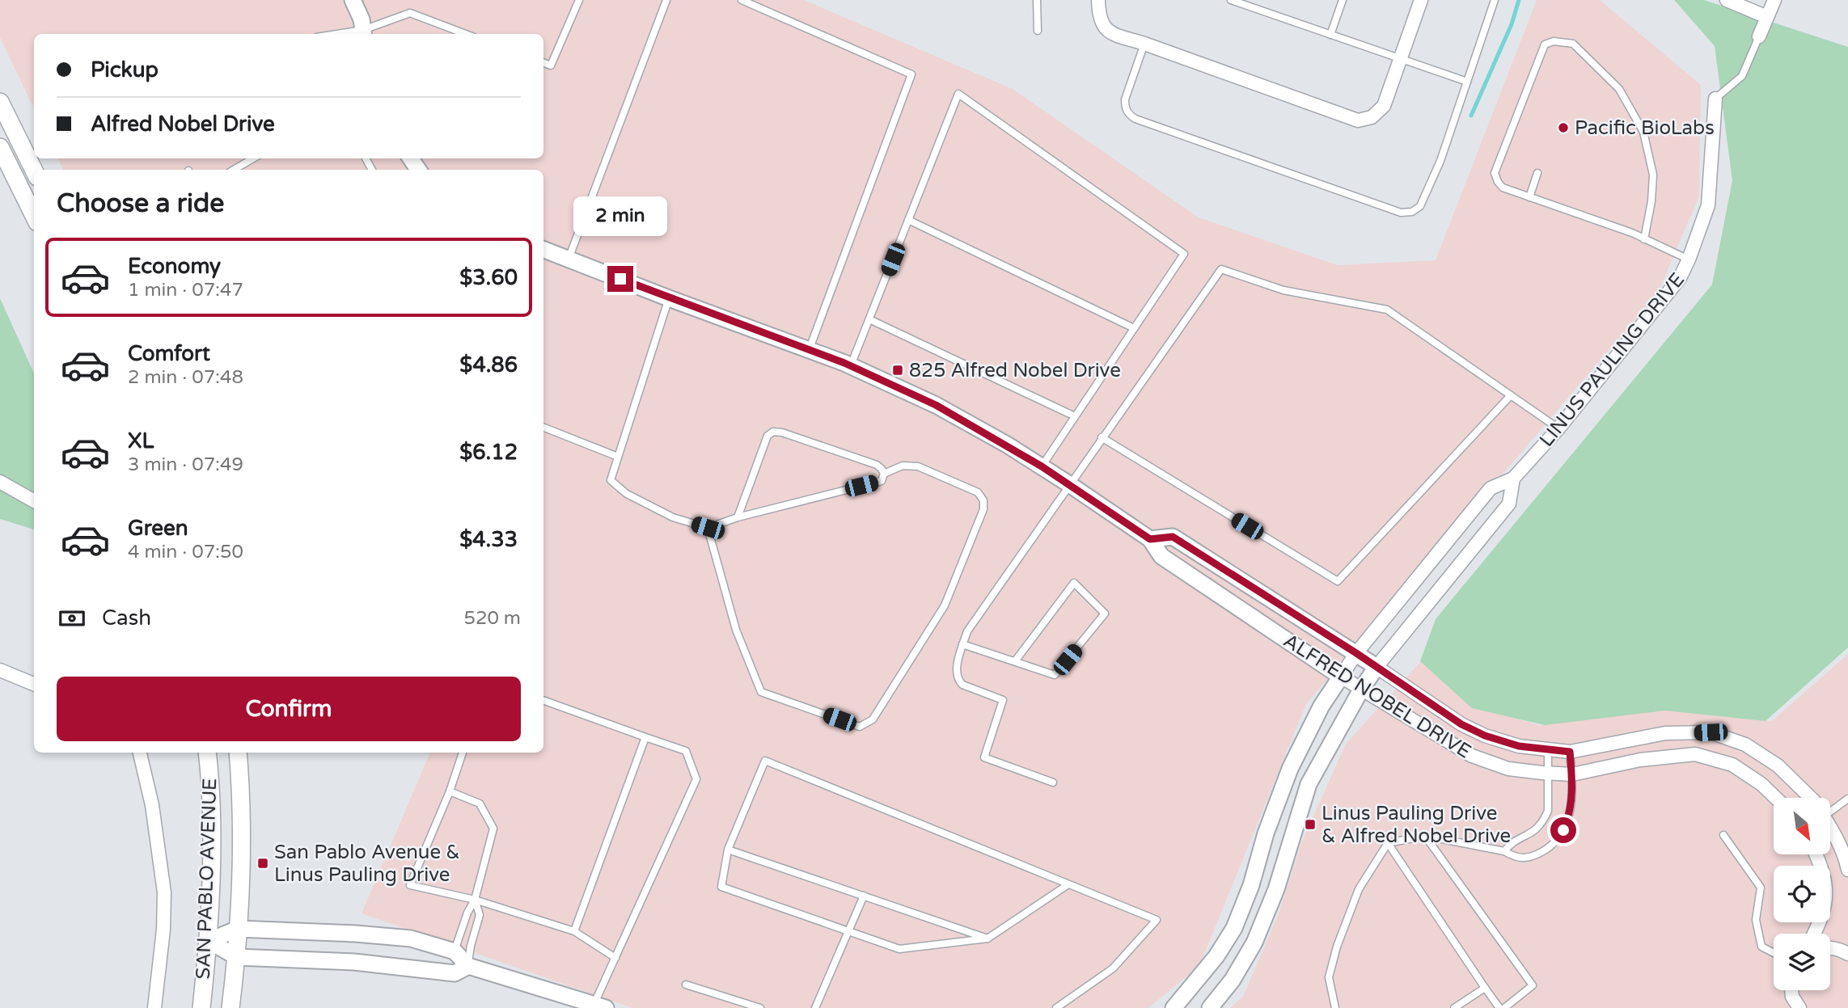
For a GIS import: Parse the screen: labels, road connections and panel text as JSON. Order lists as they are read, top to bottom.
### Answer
{
  "streets": {
    "main road": ["SAN PABLO AVENUE"],
    "street": ["LINUS PAULING DRIVE", "ALFRED NOBEL DRIVE"]
  },
  "crossings": [
    ["LINUS PAULING DRIVE", "ALFRED NOBEL DRIVE"]
  ],
  "places": {
    "other": ["Pacific BioLabs"],
    "transit": ["825 Alfred Nobel Drive", "Linus Pauling Drive & Alfred Nobel Drive", "San Pablo Avenue & Linus Pauling Drive"]
  },
  "north": "bottom right",
  "page": {
    "banner": ["Pickup", "Alfred Nobel Drive"],
    "heading": "Choose a ride",
    "bubble": "2 min",
    "list": [
      {
        "name": "Economy",
        "note": "1 min · 07:47",
        "value": "$3.60"
      },
      {
        "name": "Comfort",
        "note": "2 min · 07:48",
        "value": "$4.86"
      },
      {
        "name": "XL",
        "note": "3 min · 07:49",
        "value": "$6.12"
      },
      {
        "name": "Green",
        "note": "4 min · 07:50",
        "value": "$4.33"
      }
    ],
    "pay": ["Cash", "520 m"],
    "buttons": "Confirm"
  }
}
